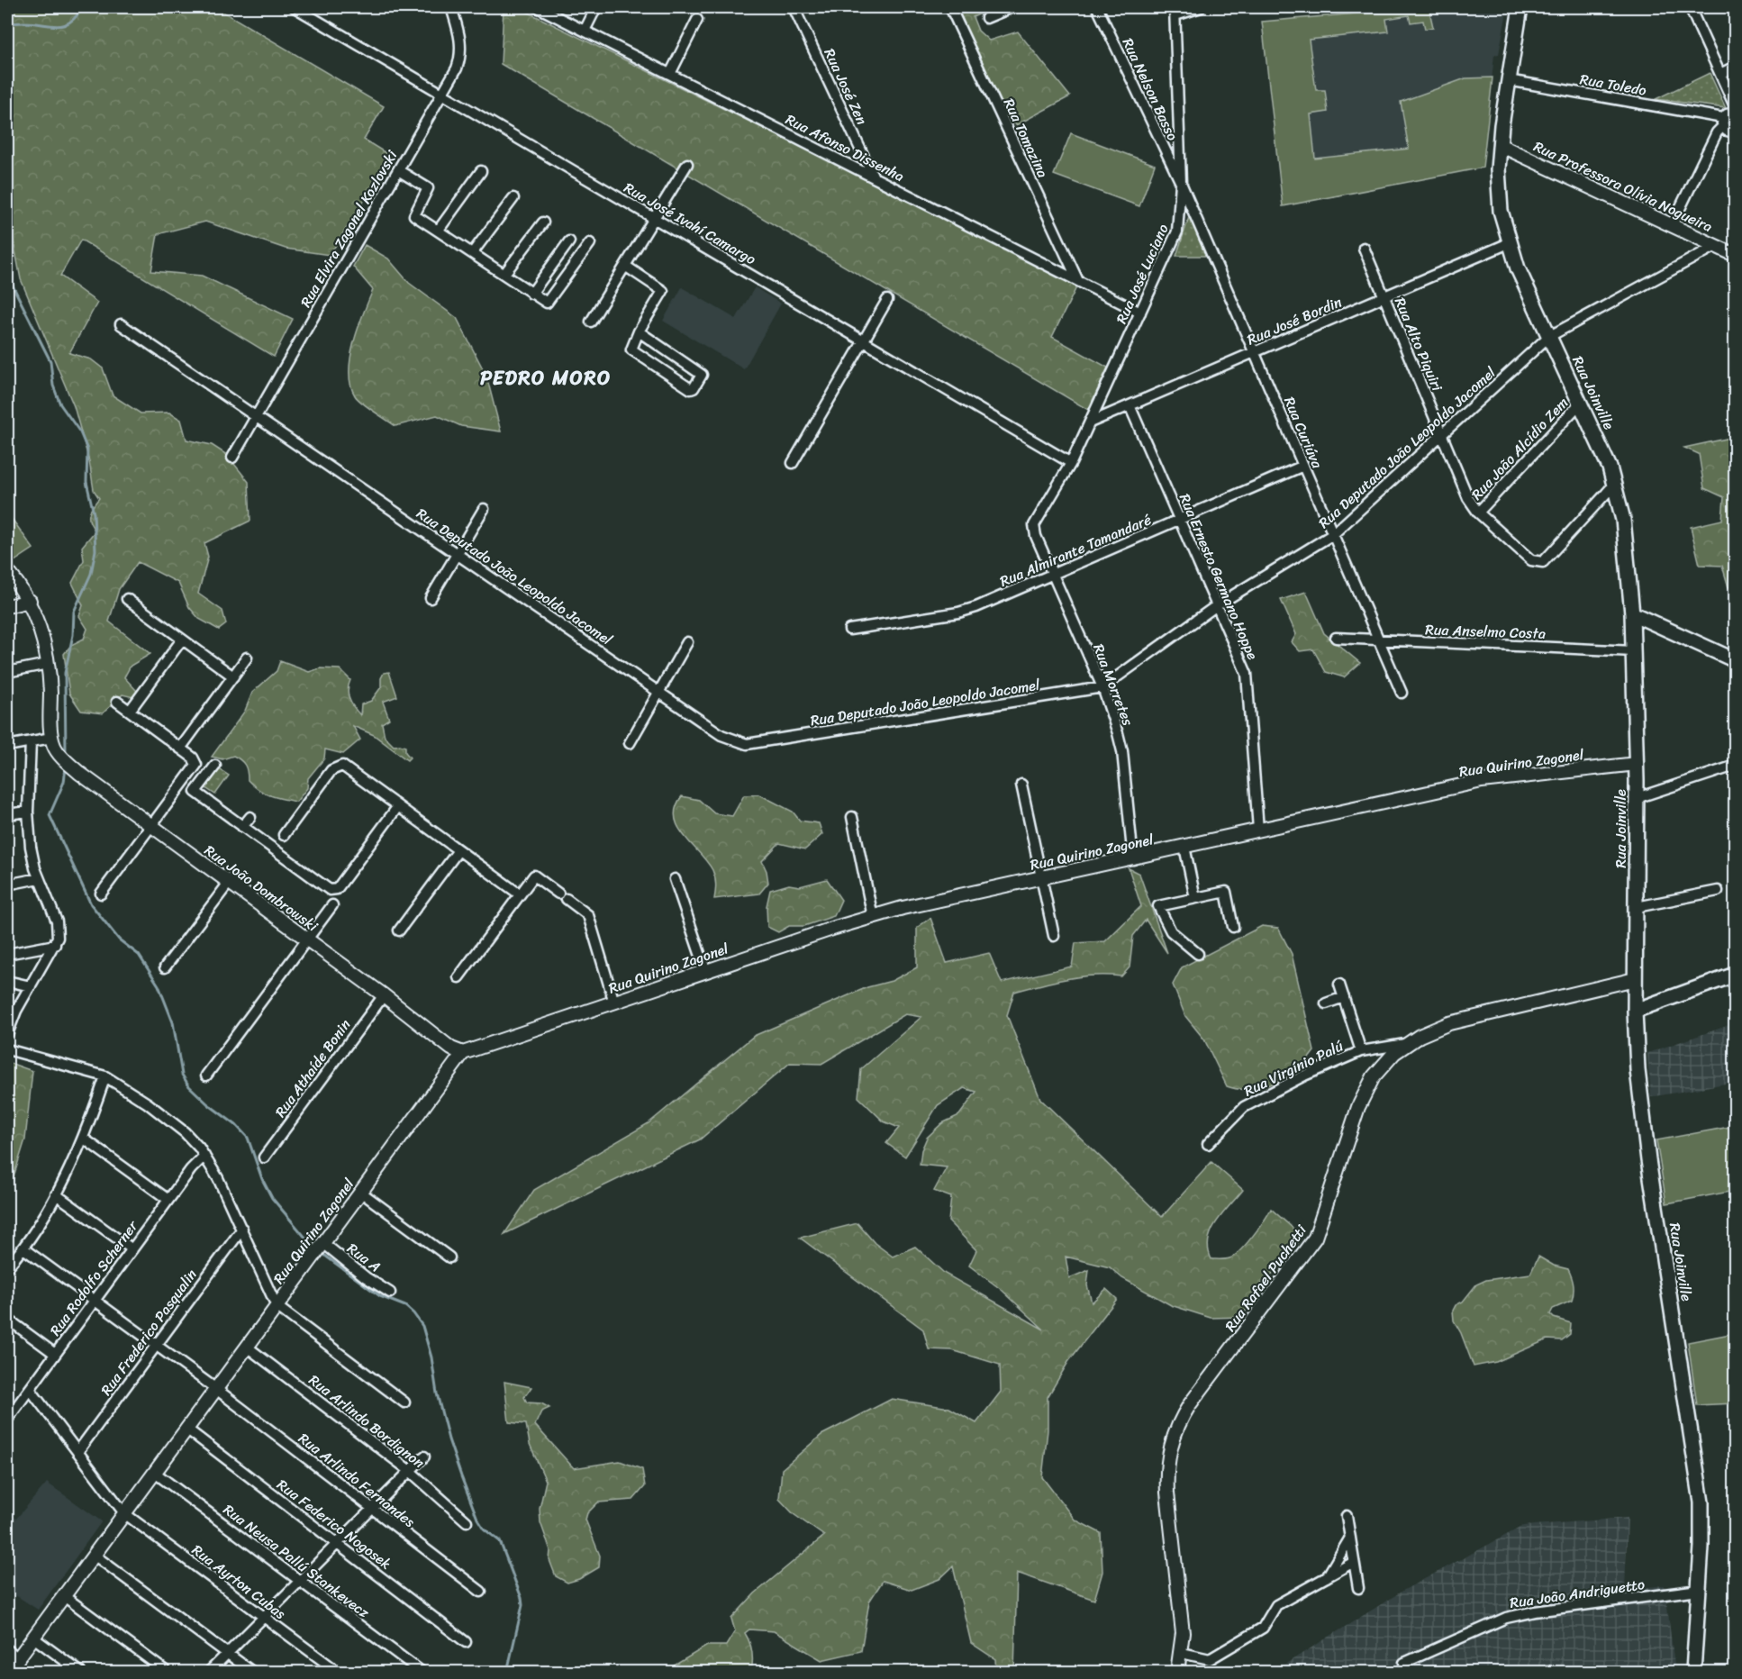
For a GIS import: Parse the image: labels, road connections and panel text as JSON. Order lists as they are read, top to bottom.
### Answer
{
  "streets": {
    "main road": ["Rua Joinville"],
    "street": [
      "Rua Toledo",
      "Rua José Zen",
      "Rua Nelson Basso",
      "Rua Tomazina",
      "Rua Afonso Dissenha",
      "Rua Professora Olívia Nogueira",
      "Rua José Ivahí Camargo",
      "Rua Elvira Zagonel Kozlovski",
      "Rua José Luciano",
      "Rua José Bordin",
      "Rua Alto Piquiri",
      "Rua Curiúva",
      "Rua Deputado João Leopoldo Jacomel",
      "Rua João Alcídio Zem",
      "Rua Almirante Tamandaré",
      "Rua Ernesto Germano Hoppe",
      "Rua Anselmo Costa",
      "Rua Morretes",
      "Rua Quirino Zagonel",
      "Rua João Dombrowski",
      "Rua Athaíde Bonin",
      "Rua Virgínio Palú",
      "Rua A",
      "Rua Rodolfo Scherner",
      "Rua Rafael Puchetti",
      "Rua Frederico Pasqualin",
      "Rua Arlindo Bordignon",
      "Rua Arlindo Fernandes",
      "Rua Federico Nogosek",
      "Rua Neusa Pallú Stankevecz",
      "Rua Ayrton Cubas",
      "Rua João Andriguetto"
    ]
  },
  "crossings": [
    ["Rua Toledo", "Rua Joinville"],
    ["Rua José Zen", "Rua Afonso Dissenha"],
    ["Rua Nelson Basso", "Rua José Luciano"],
    ["Rua Nelson Basso", "Rua Curiúva"],
    ["Rua Tomazina", "Rua Afonso Dissenha"],
    ["Rua Afonso Dissenha", "Rua José Luciano"],
    ["Rua Professora Olívia Nogueira", "Rua Joinville"],
    ["Rua Professora Olívia Nogueira", "Rua Deputado João Leopoldo Jacomel"],
    ["Rua José Ivahí Camargo", "Rua Elvira Zagonel Kozlovski"],
    ["Rua José Ivahí Camargo", "Rua José Luciano"],
    ["Rua Elvira Zagonel Kozlovski", "Rua Deputado João Leopoldo Jacomel"],
    ["Rua José Luciano", "Rua José Bordin"],
    ["Rua José Luciano", "Rua Curiúva"],
    ["Rua José Luciano", "Rua Morretes"],
    ["Rua José Bordin", "Rua Alto Piquiri"],
    ["Rua José Bordin", "Rua Joinville"],
    ["Rua José Bordin", "Rua Curiúva"],
    ["Rua José Bordin", "Rua Ernesto Germano Hoppe"],
    ["Rua Alto Piquiri", "Rua Joinville"],
    ["Rua Alto Piquiri", "Rua Deputado João Leopoldo Jacomel"],
    ["Rua Alto Piquiri", "Rua João Alcídio Zem"],
    ["Rua Joinville", "Rua Deputado João Leopoldo Jacomel"],
    ["Rua Joinville", "Rua João Alcídio Zem"],
    ["Rua Joinville", "Rua Anselmo Costa"],
    ["Rua Joinville", "Rua Quirino Zagonel"],
    ["Rua Joinville", "Rua Rafael Puchetti"],
    ["Rua Joinville", "Rua João Andriguetto"],
    ["Rua Curiúva", "Rua Deputado João Leopoldo Jacomel"],
    ["Rua Curiúva", "Rua Almirante Tamandaré"],
    ["Rua Curiúva", "Rua Anselmo Costa"],
    ["Rua Deputado João Leopoldo Jacomel", "Rua Ernesto Germano Hoppe"],
    ["Rua Deputado João Leopoldo Jacomel", "Rua Morretes"],
    ["Rua Almirante Tamandaré", "Rua Ernesto Germano Hoppe"],
    ["Rua Almirante Tamandaré", "Rua Morretes"],
    ["Rua Ernesto Germano Hoppe", "Rua Quirino Zagonel"],
    ["Rua Morretes", "Rua Quirino Zagonel"],
    ["Rua Quirino Zagonel", "Rua João Dombrowski"],
    ["Rua Quirino Zagonel", "Rua A"],
    ["Rua Quirino Zagonel", "Rua Arlindo Bordignon"],
    ["Rua Quirino Zagonel", "Rua Arlindo Fernandes"],
    ["Rua Quirino Zagonel", "Rua Federico Nogosek"],
    ["Rua Quirino Zagonel", "Rua Neusa Pallú Stankevecz"],
    ["Rua Quirino Zagonel", "Rua Ayrton Cubas"],
    ["Rua João Dombrowski", "Rua Athaíde Bonin"],
    ["Rua Virgínio Palú", "Rua Rafael Puchetti"],
    ["Rua Rodolfo Scherner", "Rua Arlindo Fernandes"],
    ["Rua Rodolfo Scherner", "Rua Ayrton Cubas"],
    ["Rua Frederico Pasqualin", "Rua Arlindo Fernandes"],
    ["Rua Frederico Pasqualin", "Rua Ayrton Cubas"]
  ],
  "districts": ["PEDRO MORO"]
}
